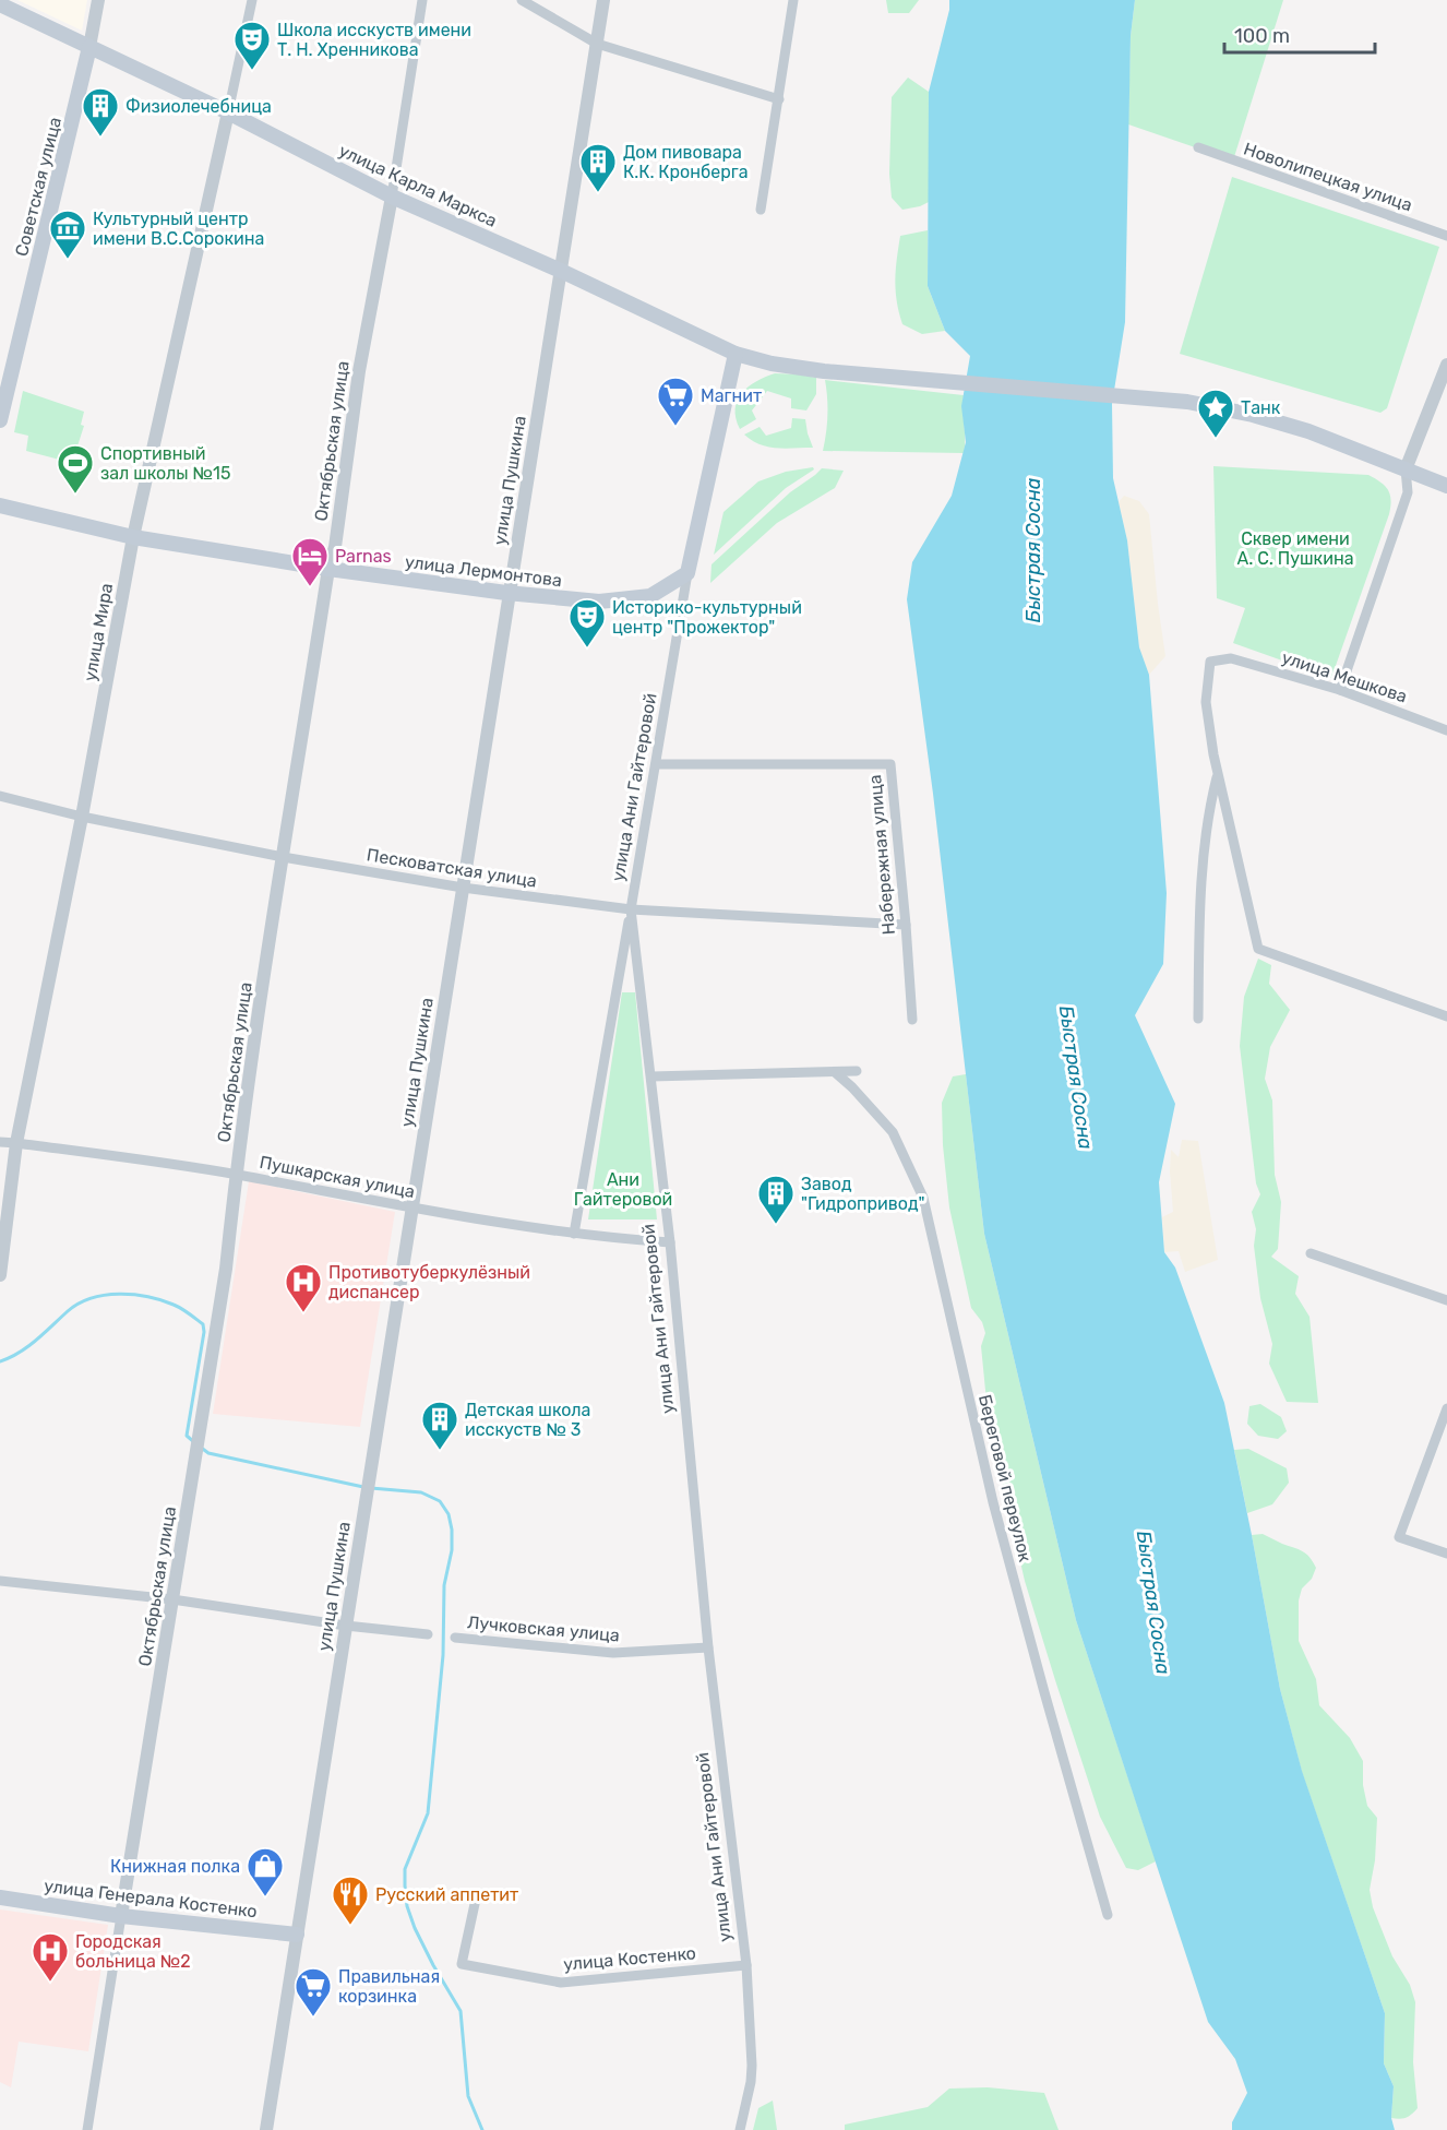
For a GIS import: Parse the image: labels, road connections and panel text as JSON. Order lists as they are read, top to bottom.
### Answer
{
  "streets": {
    "main road": [
      "улица Карла Маркса",
      "Советская улица",
      "улица Лермонтова",
      "улица Ани Гайтеровой",
      "улица Генерала Костенко"
    ],
    "street": [
      "Новолипецкая улица",
      "Октябрьская улица",
      "улица Пушкина",
      "улица Мира",
      "улица Мешкова",
      "Набережная улица",
      "Песковатская улица",
      "Пушкарская улица",
      "Береговой переулок",
      "Лучковская улица",
      "улица Костенко"
    ]
  },
  "crossings": [
    ["улица Карла Маркса", "Советская улица"],
    ["улица Карла Маркса", "Октябрьская улица"],
    ["улица Карла Маркса", "улица Пушкина"],
    ["улица Карла Маркса", "улица Мира"],
    ["улица Карла Маркса", "улица Ани Гайтеровой"],
    ["Октябрьская улица", "улица Лермонтова"],
    ["Октябрьская улица", "Песковатская улица"],
    ["Октябрьская улица", "Пушкарская улица"],
    ["Октябрьская улица", "улица Генерала Костенко"],
    ["улица Пушкина", "улица Лермонтова"],
    ["улица Пушкина", "Песковатская улица"],
    ["улица Пушкина", "Пушкарская улица"],
    ["улица Пушкина", "улица Генерала Костенко"],
    ["улица Лермонтова", "улица Мира"],
    ["улица Лермонтова", "улица Ани Гайтеровой"],
    ["улица Мира", "Песковатская улица"],
    ["улица Мира", "Пушкарская улица"],
    ["улица Ани Гайтеровой", "Набережная улица"],
    ["улица Ани Гайтеровой", "Песковатская улица"],
    ["улица Ани Гайтеровой", "Пушкарская улица"],
    ["улица Ани Гайтеровой", "Лучковская улица"],
    ["улица Ани Гайтеровой", "улица Костенко"],
    ["Набережная улица", "Песковатская улица"]
  ],
  "water": ["Быстрая Сосна"],
  "parks": ["Сквер имени А. С. Пушкина", "Ани Гайтеровой"],
  "places": {
    "theatre": ["Школа исскуств имени Т. Н. Хренникова", "Историко-культурный центр \"Прожектор\""],
    "building": [
      "Физиолечебница",
      "Дом пивовара К.К. Кронберга",
      "Завод \"Гидропривод\"",
      "Детская школа исскуств № 3"
    ],
    "museum": ["Культурный центр имени В.С.Сорокина"],
    "supermarket": ["Магнит", "Правильная корзинка"],
    "place": ["Танк"],
    "sports": ["Спортивный зал школы №15"],
    "hotel": ["Parnas"],
    "hospital": ["Противотуберкулёзный диспансер", "Городская больница №2"],
    "shop": ["Книжная полка"],
    "restaurant": ["Русский аппетит"]
  },
  "scale_bar": "100 m"
}
